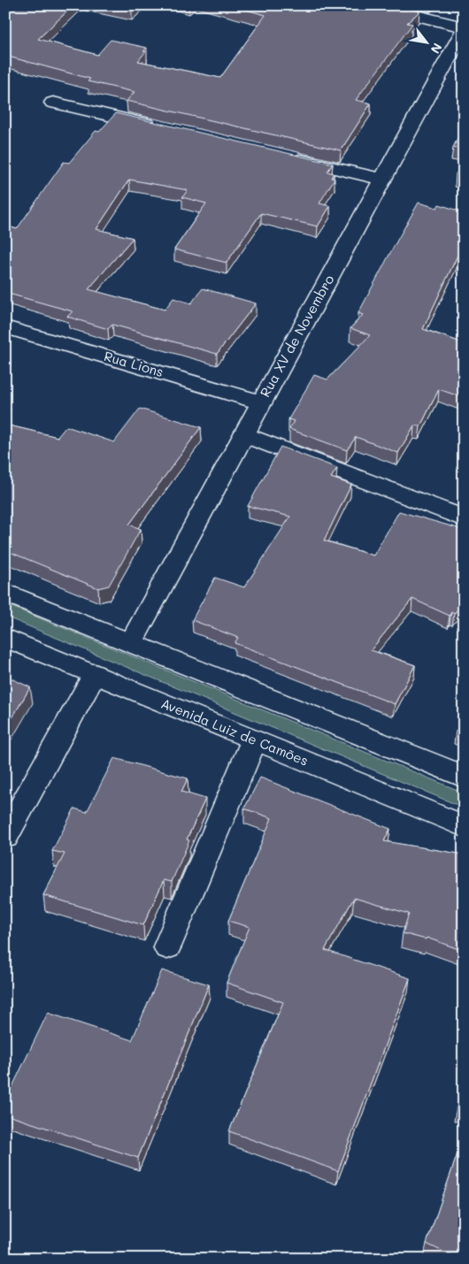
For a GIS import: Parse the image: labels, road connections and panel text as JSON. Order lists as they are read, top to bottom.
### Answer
{
  "streets": {
    "street": ["Rua XV de Novembro", "Rua Lions", "Avenida Luiz de Camões"]
  },
  "crossings": [
    ["Rua XV de Novembro", "Rua Lions"]
  ],
  "north": "bottom right"
}
